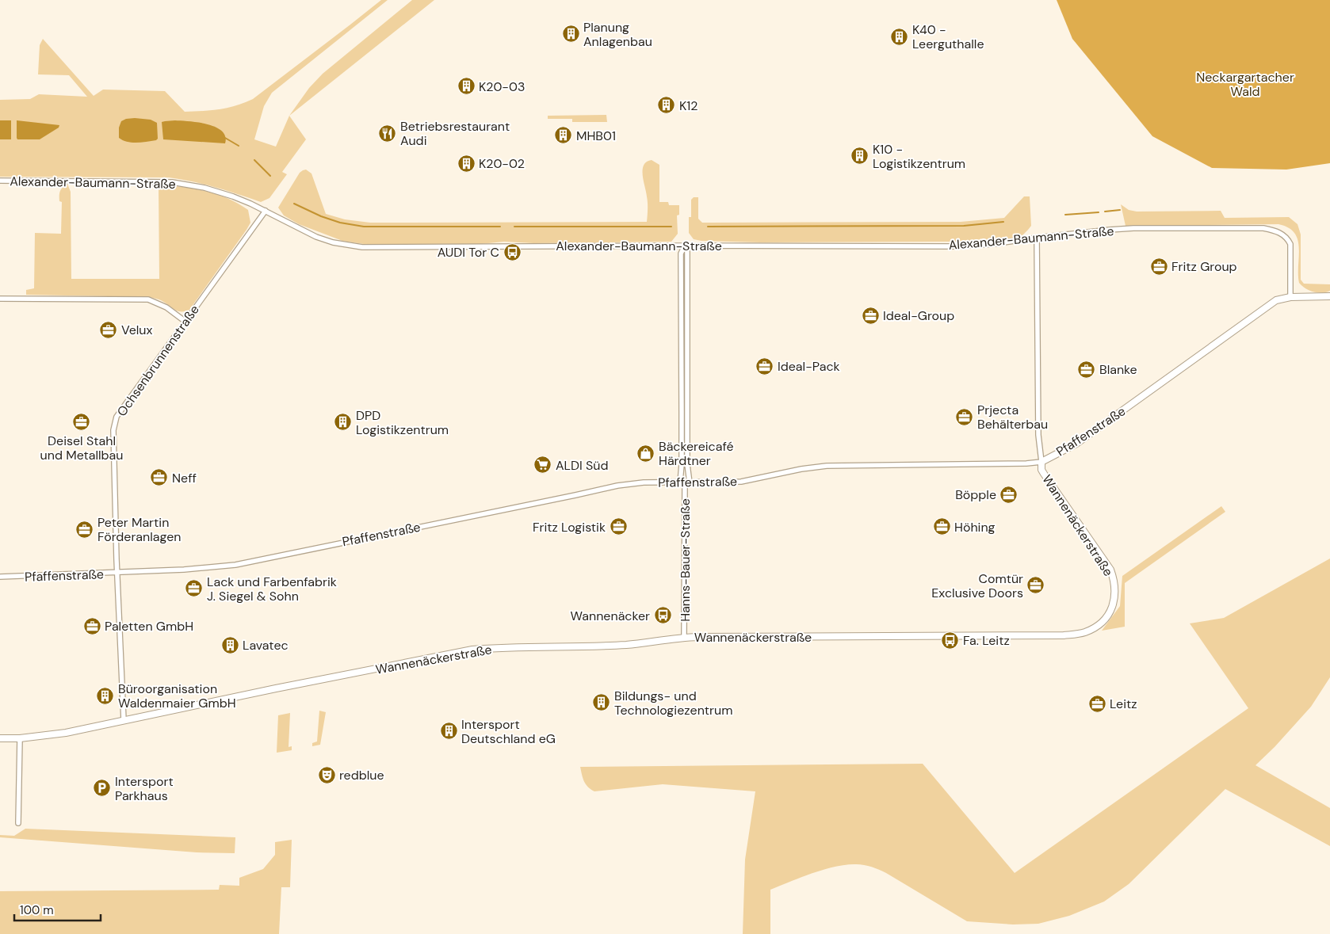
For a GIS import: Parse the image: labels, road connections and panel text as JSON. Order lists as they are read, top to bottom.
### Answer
{
  "streets": {
    "street": [
      "Alexander-Baumann-Straße",
      "Ochsenbrunnenstraße",
      "Pfaffenstraße",
      "Wannenäckerstraße",
      "Hanns-Bauer-Straße"
    ]
  },
  "crossings": [
    ["Alexander-Baumann-Straße", "Ochsenbrunnenstraße"],
    ["Alexander-Baumann-Straße", "Pfaffenstraße"],
    ["Alexander-Baumann-Straße", "Wannenäckerstraße"],
    ["Alexander-Baumann-Straße", "Hanns-Bauer-Straße"],
    ["Ochsenbrunnenstraße", "Pfaffenstraße"],
    ["Ochsenbrunnenstraße", "Wannenäckerstraße"],
    ["Pfaffenstraße", "Wannenäckerstraße"],
    ["Pfaffenstraße", "Hanns-Bauer-Straße"],
    ["Wannenäckerstraße", "Hanns-Bauer-Straße"]
  ],
  "parks": ["Neckargartacher Wald"],
  "places": {
    "building": [
      "Planung Anlagenbau",
      "K40 - Leerguthalle",
      "K20-03",
      "K12",
      "MHB01",
      "K10 - Logistikzentrum",
      "K20-02",
      "DPD Logistikzentrum",
      "Lavatec",
      "Büroorganisation Waldenmaier GmbH",
      "Bildungs- und Technologiezentrum",
      "Intersport Deutschland eG"
    ],
    "restaurant": ["Betriebsrestaurant Audi"],
    "bus stop": ["AUDI Tor C", "Wannenäcker", "Fa. Leitz"],
    "office": [
      "Fritz Group",
      "Ideal-Group",
      "Velux",
      "Ideal-Pack",
      "Blanke",
      "Prjecta Behälterbau",
      "Deisel Stahl und Metallbau",
      "Neff",
      "Böpple",
      "Fritz Logistik",
      "Höhing",
      "Peter Martin Förderanlagen",
      "Comtür Exclusive Doors",
      "Lack und Farbenfabrik J. Siegel & Sohn",
      "Paletten GmbH",
      "Leitz"
    ],
    "shop": ["Bäckereicafé Härdtner"],
    "supermarket": ["ALDI Süd"],
    "theatre": ["redblue"],
    "parking": ["Intersport Parkhaus"]
  },
  "scale_bar": "100 m"
}
